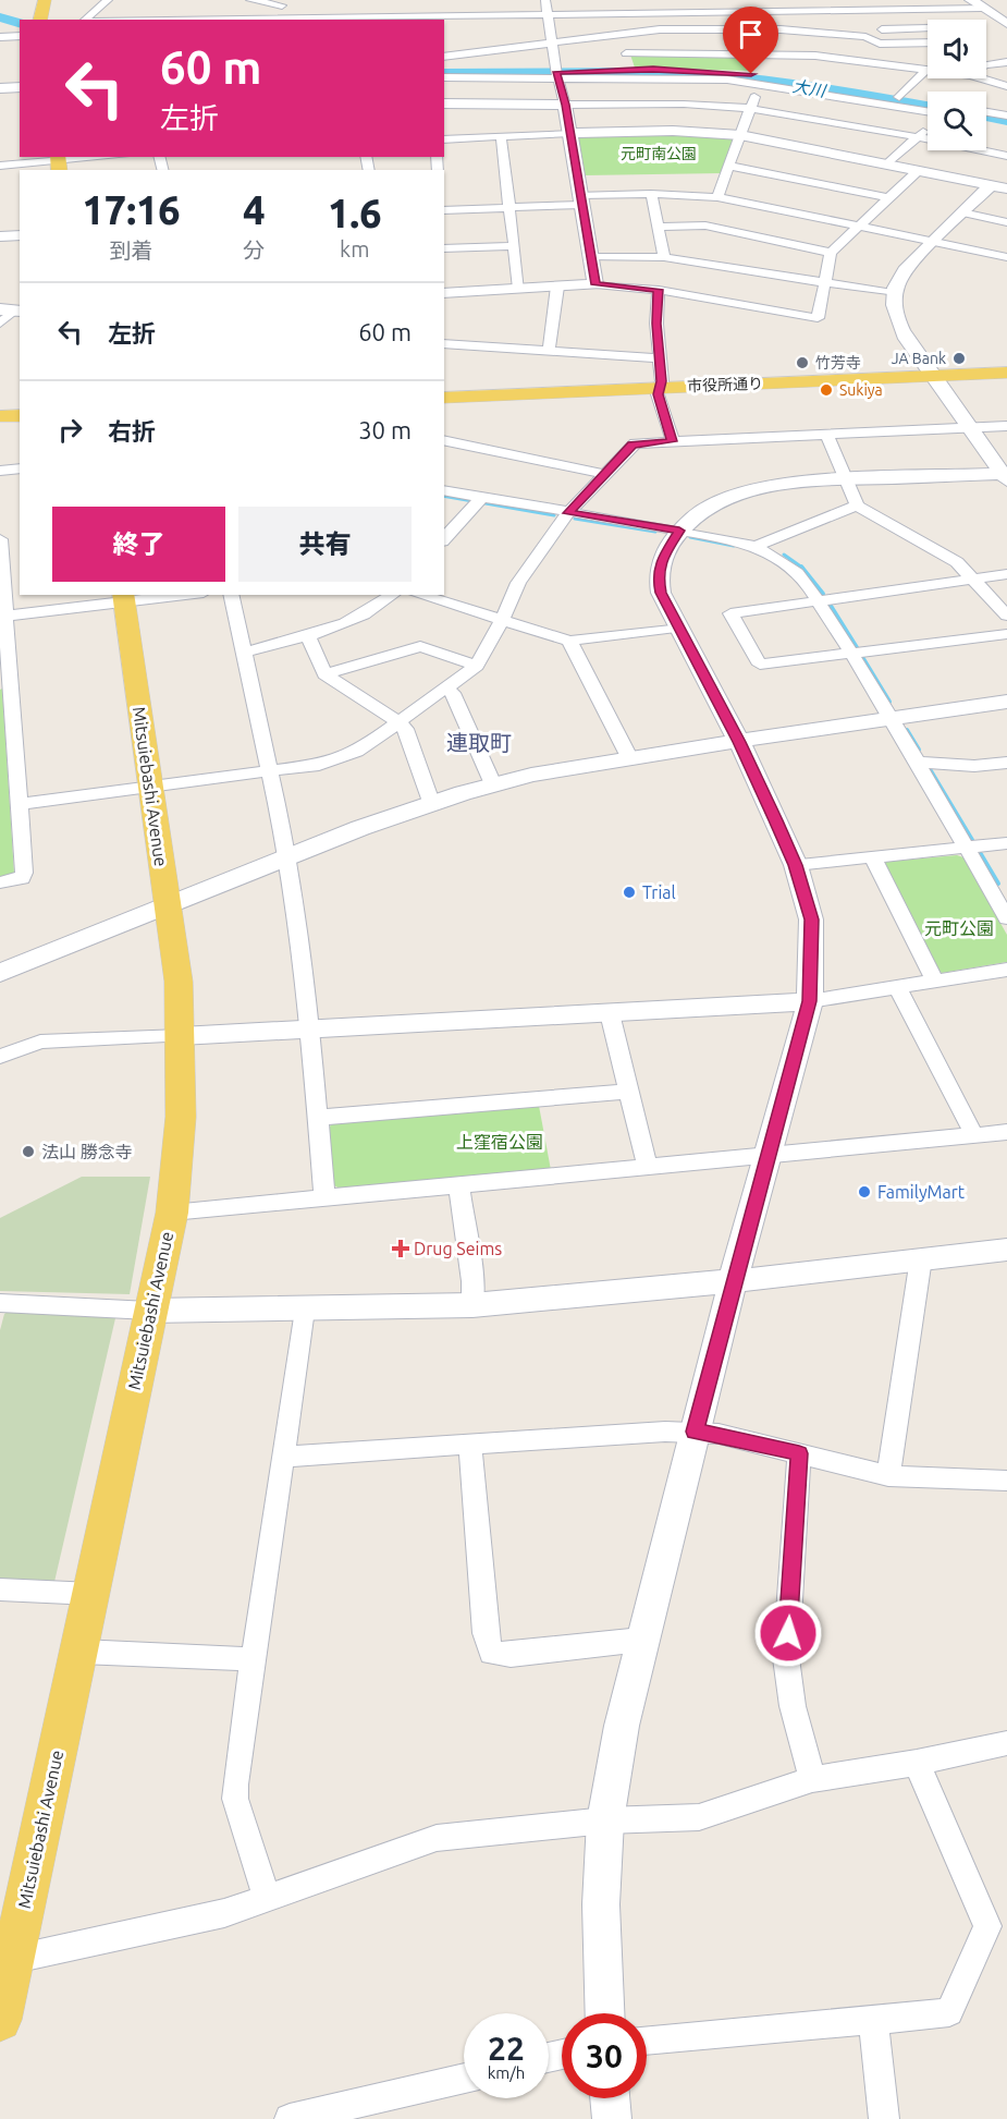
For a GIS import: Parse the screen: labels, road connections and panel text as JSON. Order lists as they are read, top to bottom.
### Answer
{
  "streets": {
    "main road": ["市役所通り", "Mitsuiebashi Avenue"]
  },
  "districts": ["連取町"],
  "water": ["大川"],
  "parks": ["元町南公園", "元町公園", "上窪宿公園"],
  "places": {
    "other": [
      "JA Bank",
      "竹芳寺",
      "Sukiya",
      "Trial",
      "法山 勝念寺",
      "FamilyMart"
    ],
    "health": ["Drug Seims"]
  },
  "page": {
    "turn": ["60 m", "左折"],
    "eta": [
      "17:16",
      "到着",
      "4",
      "分",
      "1.6",
      "km"
    ],
    "list": [
      {
        "name": "左折",
        "value": "60 m"
      },
      {
        "name": "右折",
        "value": "30 m"
      }
    ],
    "buttons": ["終了", "共有"],
    "speed": "22 km/h",
    "limit": "30"
  }
}
